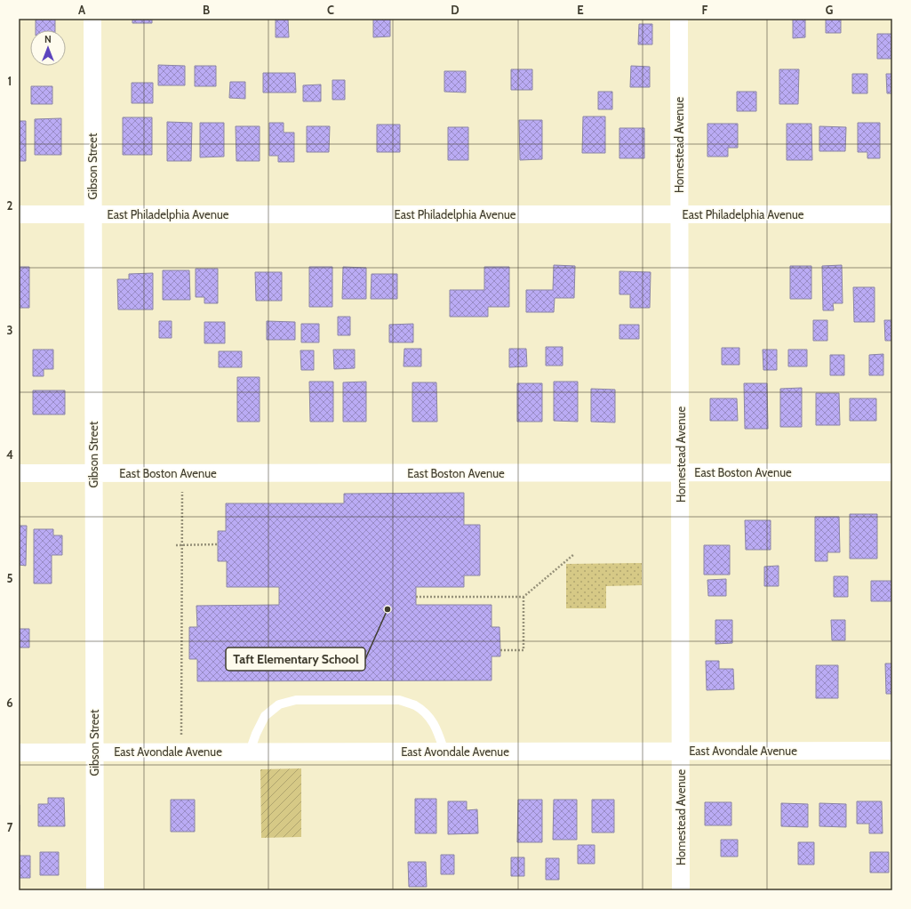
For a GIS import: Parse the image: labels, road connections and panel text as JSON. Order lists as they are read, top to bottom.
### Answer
{
  "streets": {
    "street": [
      "Homestead Avenue",
      "Gibson Street",
      "East Philadelphia Avenue",
      "East Boston Avenue",
      "East Avondale Avenue"
    ]
  },
  "crossings": [
    ["Homestead Avenue", "East Philadelphia Avenue"],
    ["Homestead Avenue", "East Boston Avenue"],
    ["Homestead Avenue", "East Avondale Avenue"],
    ["Gibson Street", "East Philadelphia Avenue"],
    ["Gibson Street", "East Boston Avenue"],
    ["Gibson Street", "East Avondale Avenue"]
  ],
  "places": ["Taft Elementary School"],
  "north": "top",
  "grid": {
    "columns": [
      "A",
      "B",
      "C",
      "D",
      "E",
      "F",
      "G"
    ],
    "rows": [
      "1",
      "2",
      "3",
      "4",
      "5",
      "6",
      "7"
    ]
  }
}
